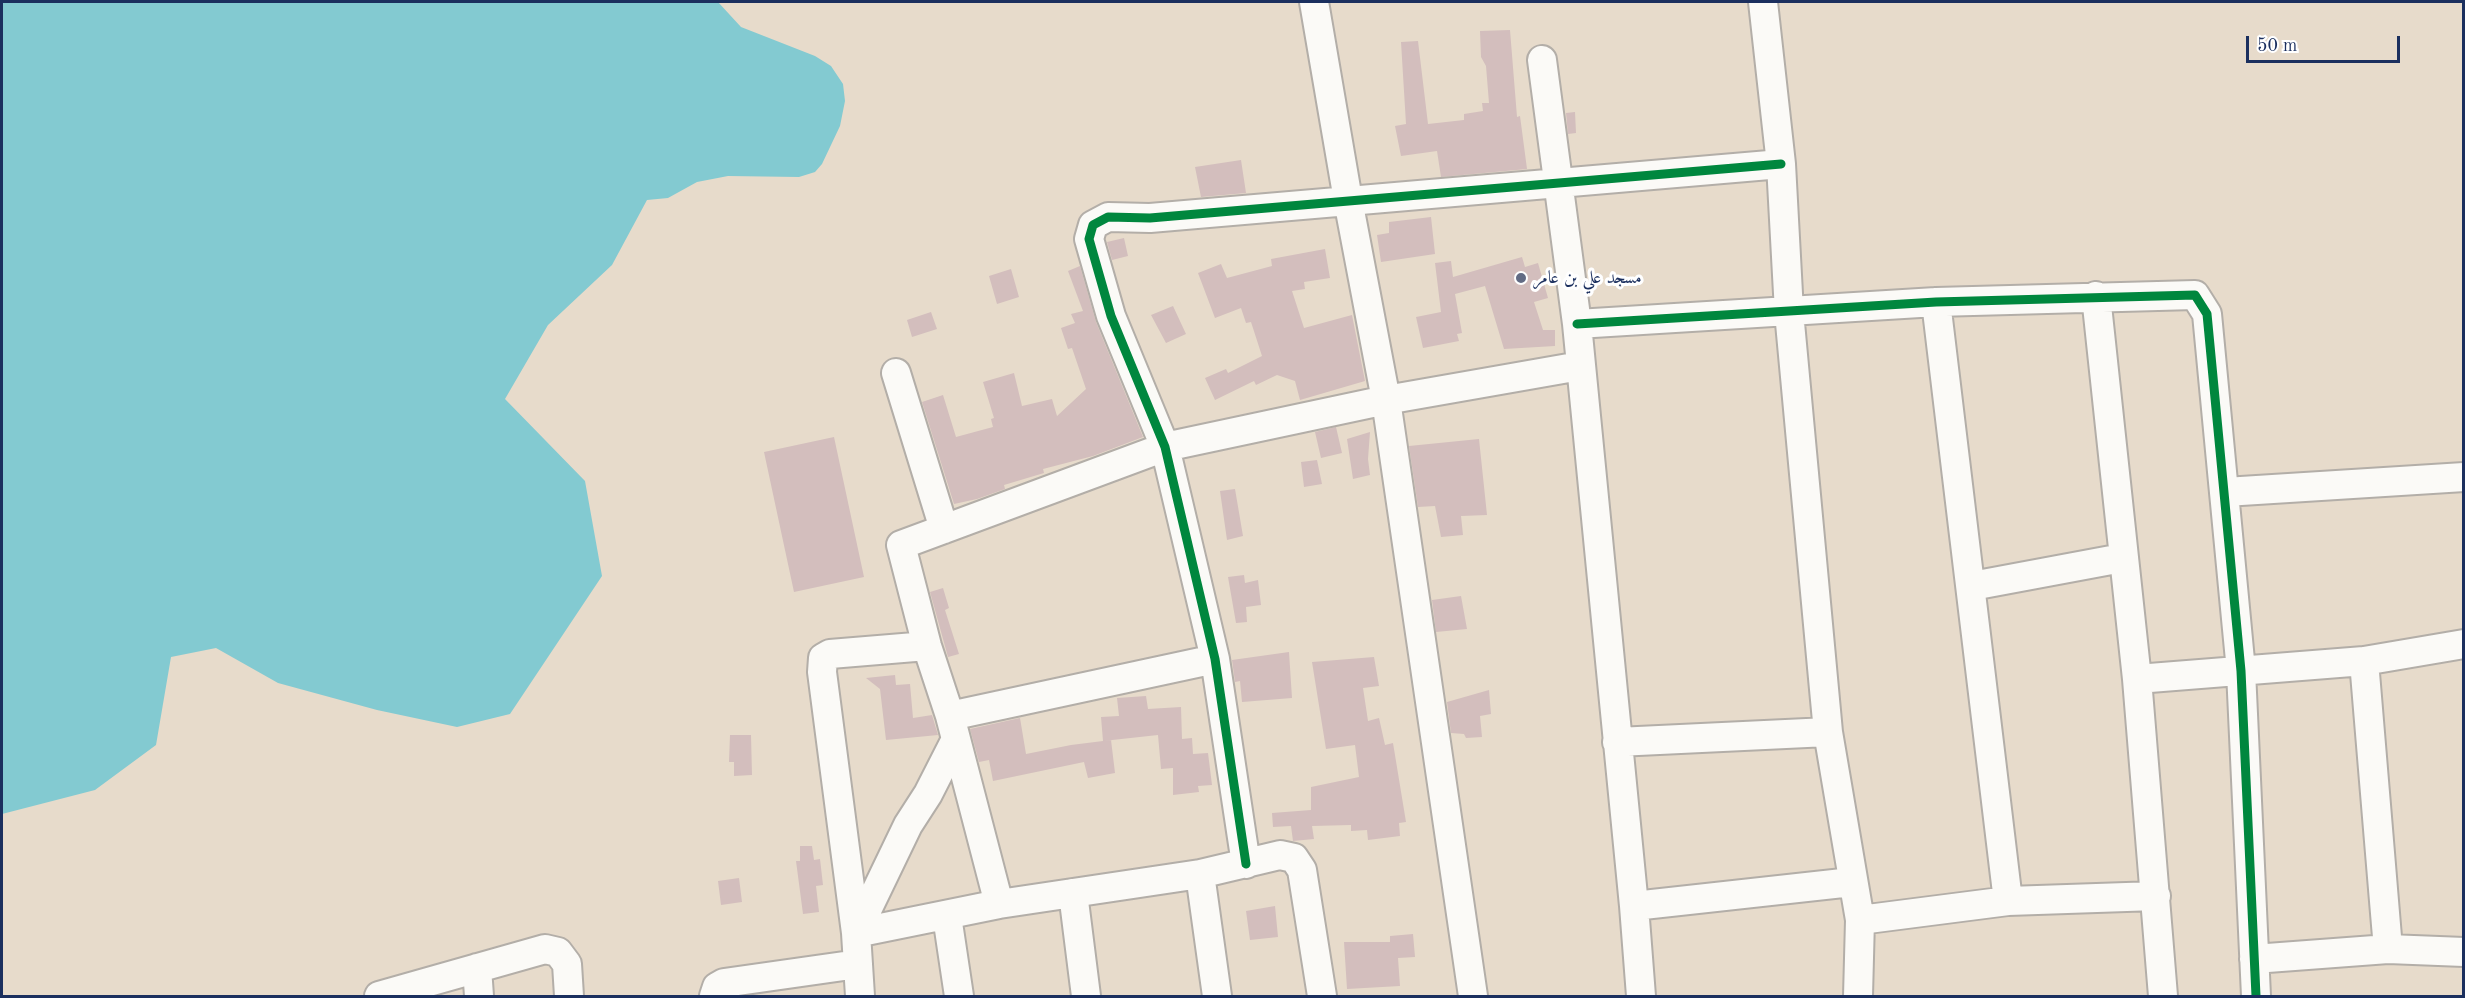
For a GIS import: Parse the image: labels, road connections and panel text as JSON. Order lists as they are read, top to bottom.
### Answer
{
  "places": ["مسجد علي بن عامر"],
  "scale_bar": "50 m"
}
